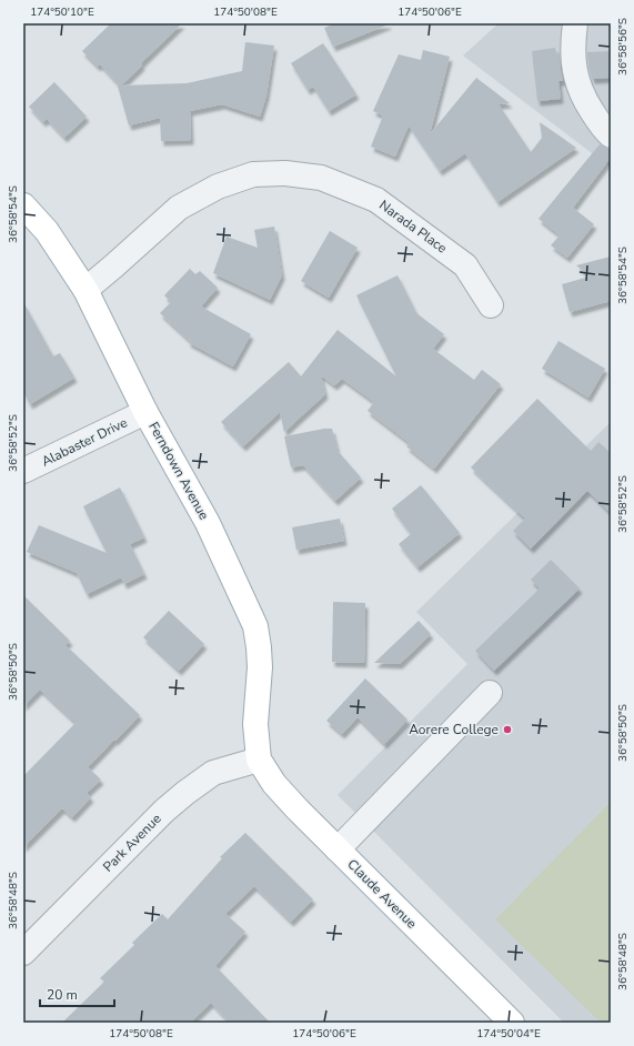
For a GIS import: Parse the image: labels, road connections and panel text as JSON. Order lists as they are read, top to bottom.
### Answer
{
  "streets": {
    "main road": ["Ferndown Avenue", "Claude Avenue"],
    "street": ["Narada Place", "Alabaster Drive", "Park Avenue"]
  },
  "crossings": [
    ["Narada Place", "Ferndown Avenue"],
    ["Alabaster Drive", "Ferndown Avenue"],
    ["Ferndown Avenue", "Park Avenue"],
    ["Ferndown Avenue", "Claude Avenue"],
    ["Park Avenue", "Claude Avenue"]
  ],
  "places": ["Aorere College"],
  "scale_bar": "20 m",
  "coordinates": [
    "174°50'10\"E",
    "174°50'08\"E",
    "174°50'06\"E",
    "36°58'56\"S",
    "36°58'54\"S",
    "36°58'52\"S",
    "36°58'50\"S",
    "36°58'48\"S",
    "174°50'04\"E"
  ]
}
